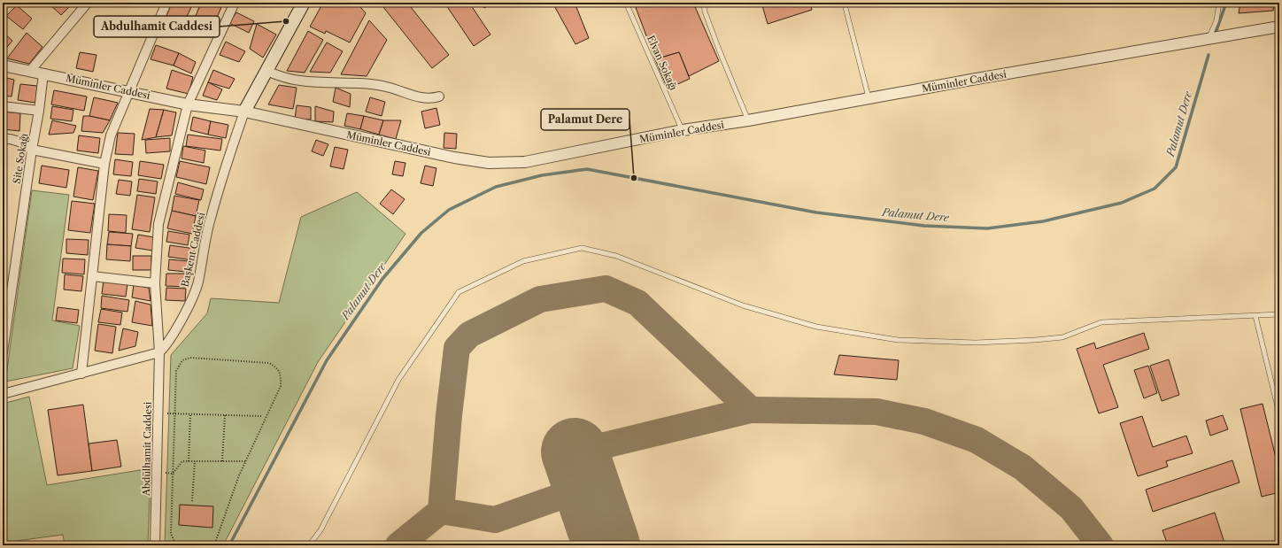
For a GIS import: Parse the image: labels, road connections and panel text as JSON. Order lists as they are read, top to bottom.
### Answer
{
  "streets": {
    "street": [
      "Müminler Caddesi",
      "Site Sokağı",
      "Başkent Caddesi",
      "Abdülhamit Caddesi"
    ],
    "lane": ["Elvan Sokağı"]
  },
  "crossings": [
    ["Elvan Sokağı", "Müminler Caddesi"],
    ["Müminler Caddesi", "Site Sokağı"],
    ["Müminler Caddesi", "Başkent Caddesi"],
    ["Müminler Caddesi", "Abdülhamit Caddesi"],
    ["Başkent Caddesi", "Abdülhamit Caddesi"]
  ],
  "water": ["Palamut Dere"],
  "places": ["Abdulhamit Caddesi", "Palamut Dere"]
}
